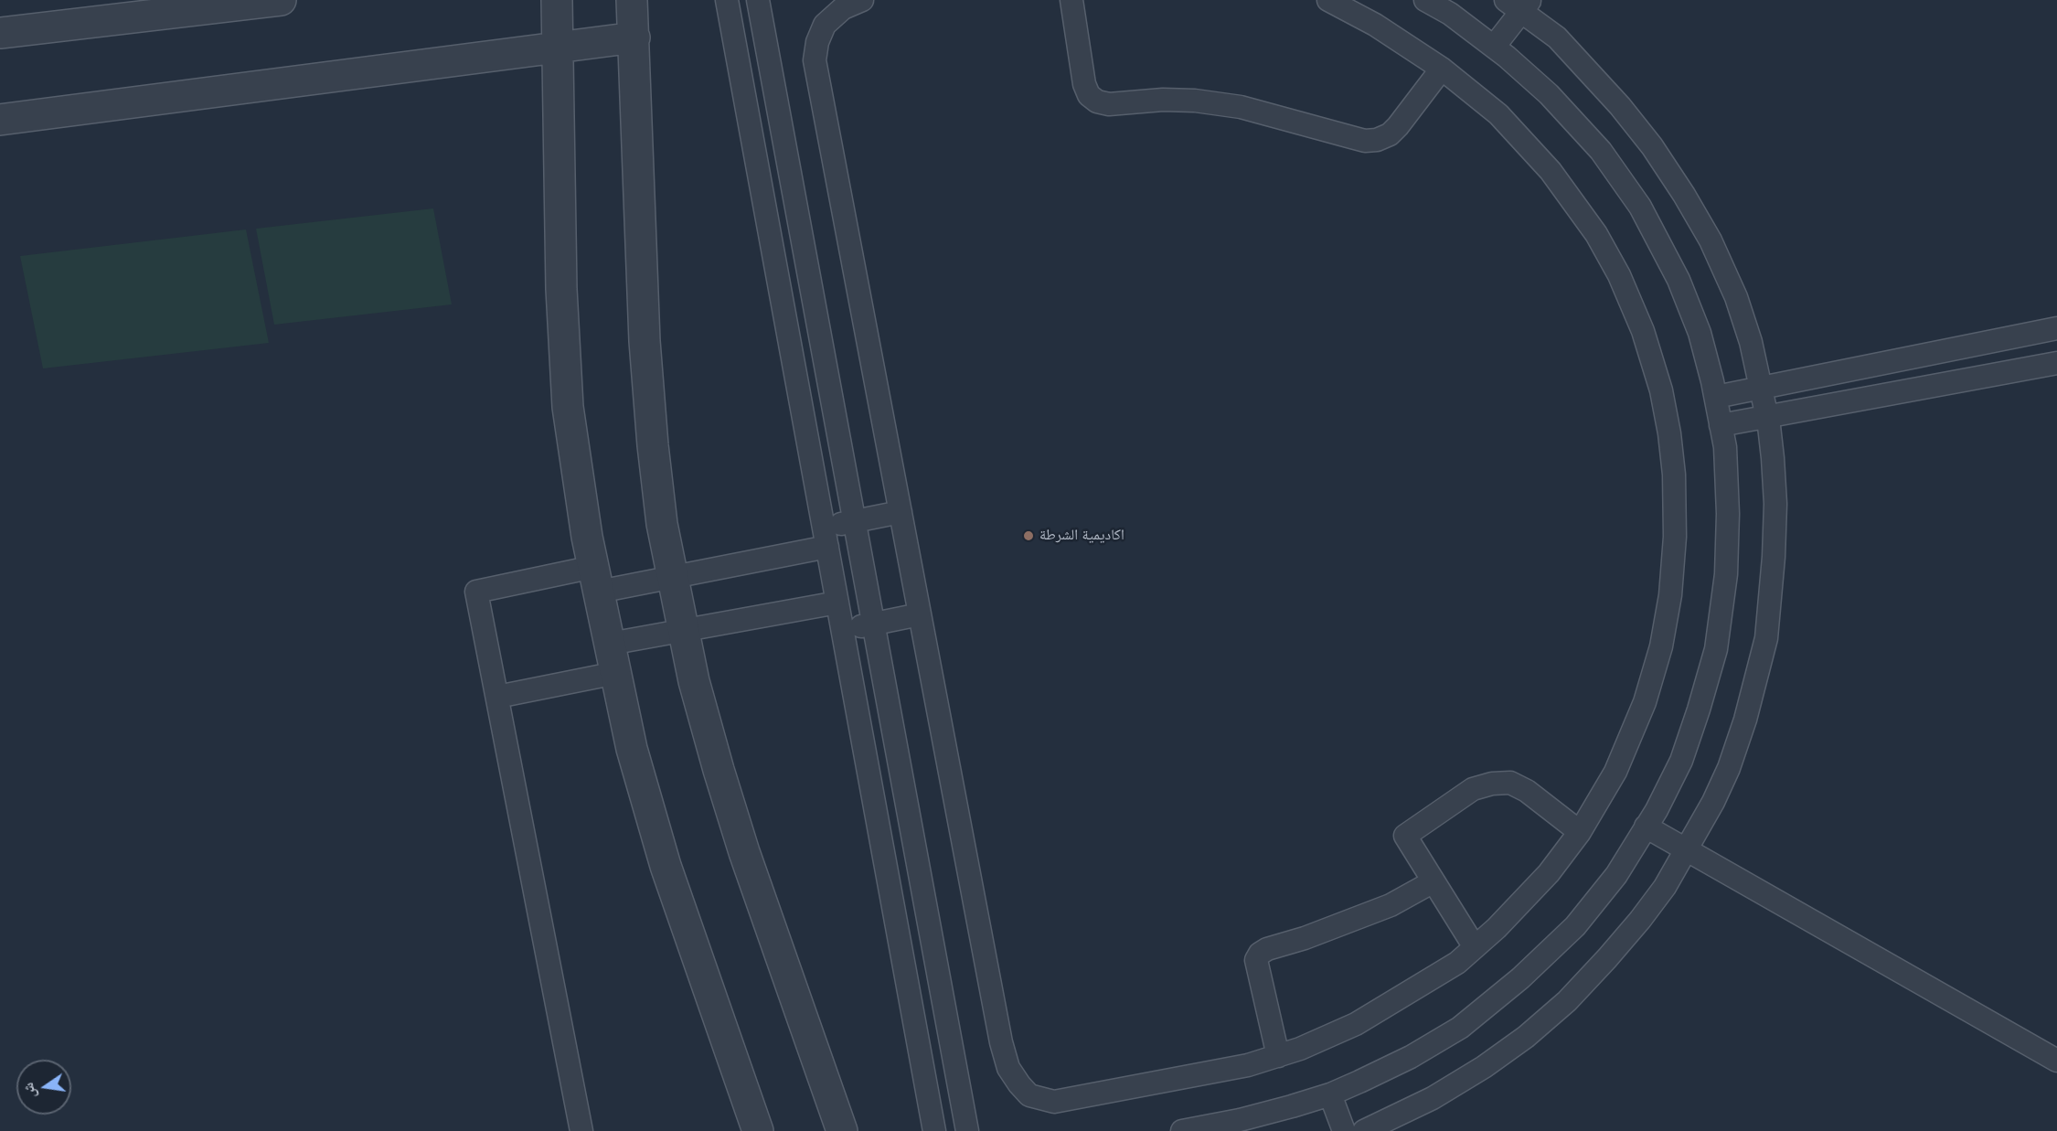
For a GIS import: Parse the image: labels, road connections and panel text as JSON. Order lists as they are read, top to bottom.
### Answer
{
  "places": ["اكاديمية الشرطة"],
  "north": "left"
}
